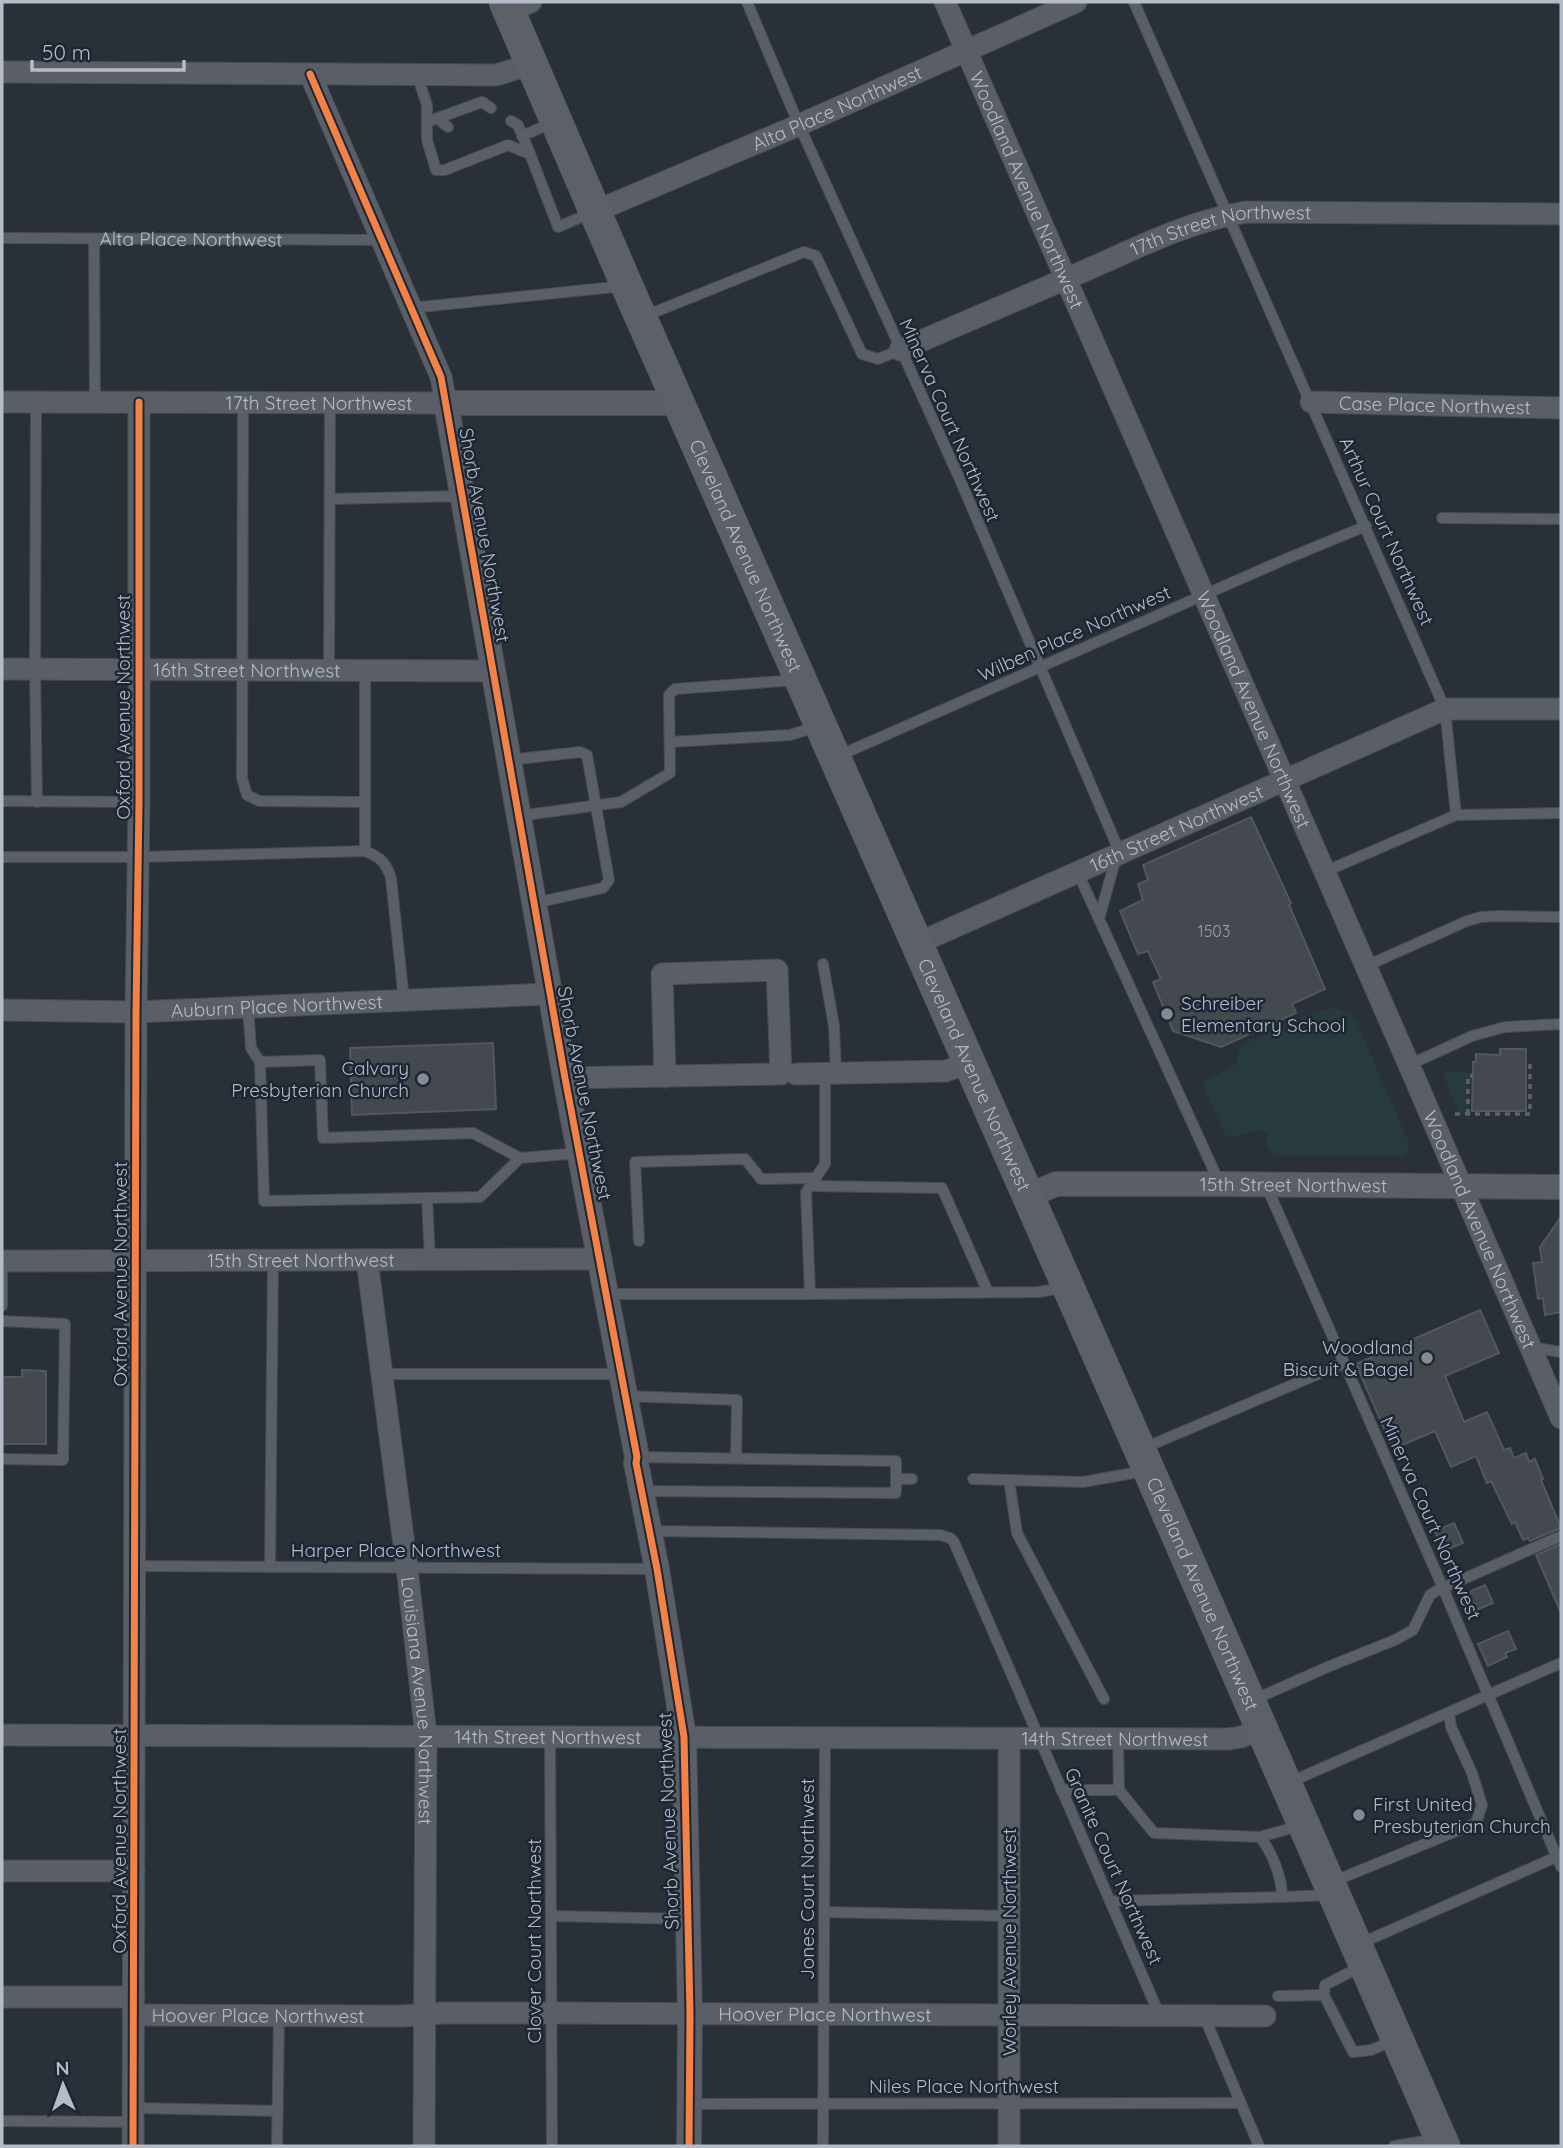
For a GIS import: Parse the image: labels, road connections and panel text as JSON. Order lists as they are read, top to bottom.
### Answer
{
  "streets": {
    "main road": ["Cleveland Avenue Northwest"],
    "street": [
      "Alta Place Northwest",
      "Woodland Avenue Northwest",
      "17th Street Northwest",
      "Case Place Northwest",
      "Shorb Avenue Northwest",
      "16th Street Northwest",
      "Oxford Avenue Northwest",
      "Auburn Place Northwest",
      "15th Street Northwest",
      "Louisiana Avenue Northwest",
      "14th Street Northwest",
      "Worley Avenue Northwest",
      "Hoover Place Northwest"
    ],
    "lane": [
      "Minerva Court Northwest",
      "Arthur Court Northwest",
      "Wilben Place Northwest",
      "Harper Place Northwest",
      "Granite Court Northwest",
      "Jones Court Northwest",
      "Clover Court Northwest",
      "Niles Place Northwest"
    ]
  },
  "crossings": [
    ["Alta Place Northwest", "Woodland Avenue Northwest"],
    ["Alta Place Northwest", "Minerva Court Northwest"],
    ["Alta Place Northwest", "Shorb Avenue Northwest"],
    ["Alta Place Northwest", "Cleveland Avenue Northwest"],
    ["Woodland Avenue Northwest", "17th Street Northwest"],
    ["Woodland Avenue Northwest", "Wilben Place Northwest"],
    ["Woodland Avenue Northwest", "16th Street Northwest"],
    ["Woodland Avenue Northwest", "15th Street Northwest"],
    ["17th Street Northwest", "Minerva Court Northwest"],
    ["17th Street Northwest", "Arthur Court Northwest"],
    ["17th Street Northwest", "Shorb Avenue Northwest"],
    ["17th Street Northwest", "Cleveland Avenue Northwest"],
    ["17th Street Northwest", "Oxford Avenue Northwest"],
    ["Case Place Northwest", "Arthur Court Northwest"],
    ["Minerva Court Northwest", "Wilben Place Northwest"],
    ["Minerva Court Northwest", "16th Street Northwest"],
    ["Minerva Court Northwest", "15th Street Northwest"],
    ["Arthur Court Northwest", "Wilben Place Northwest"],
    ["Arthur Court Northwest", "16th Street Northwest"],
    ["Shorb Avenue Northwest", "16th Street Northwest"],
    ["Shorb Avenue Northwest", "Auburn Place Northwest"],
    ["Shorb Avenue Northwest", "15th Street Northwest"],
    ["Shorb Avenue Northwest", "Harper Place Northwest"],
    ["Shorb Avenue Northwest", "14th Street Northwest"],
    ["Shorb Avenue Northwest", "Granite Court Northwest"],
    ["Shorb Avenue Northwest", "Hoover Place Northwest"],
    ["Shorb Avenue Northwest", "Niles Place Northwest"],
    ["Cleveland Avenue Northwest", "Wilben Place Northwest"],
    ["Cleveland Avenue Northwest", "16th Street Northwest"],
    ["Cleveland Avenue Northwest", "15th Street Northwest"],
    ["Cleveland Avenue Northwest", "14th Street Northwest"],
    ["16th Street Northwest", "Oxford Avenue Northwest"],
    ["Oxford Avenue Northwest", "Auburn Place Northwest"],
    ["Oxford Avenue Northwest", "15th Street Northwest"],
    ["Oxford Avenue Northwest", "Harper Place Northwest"],
    ["Oxford Avenue Northwest", "14th Street Northwest"],
    ["Oxford Avenue Northwest", "Hoover Place Northwest"],
    ["15th Street Northwest", "Louisiana Avenue Northwest"],
    ["Harper Place Northwest", "Louisiana Avenue Northwest"],
    ["Louisiana Avenue Northwest", "14th Street Northwest"],
    ["Louisiana Avenue Northwest", "Hoover Place Northwest"],
    ["14th Street Northwest", "Granite Court Northwest"],
    ["14th Street Northwest", "Jones Court Northwest"],
    ["14th Street Northwest", "Clover Court Northwest"],
    ["14th Street Northwest", "Worley Avenue Northwest"],
    ["Granite Court Northwest", "Hoover Place Northwest"],
    ["Jones Court Northwest", "Hoover Place Northwest"],
    ["Jones Court Northwest", "Niles Place Northwest"],
    ["Clover Court Northwest", "Hoover Place Northwest"],
    ["Worley Avenue Northwest", "Hoover Place Northwest"],
    ["Worley Avenue Northwest", "Niles Place Northwest"]
  ],
  "places": [
    "Schreiber Elementary School",
    "Calvary Presbyterian Church",
    "Woodland Biscuit & Bagel",
    "First United Presbyterian Church"
  ],
  "house_numbers": ["1503"],
  "scale_bar": "50 m",
  "north": "top"
}
